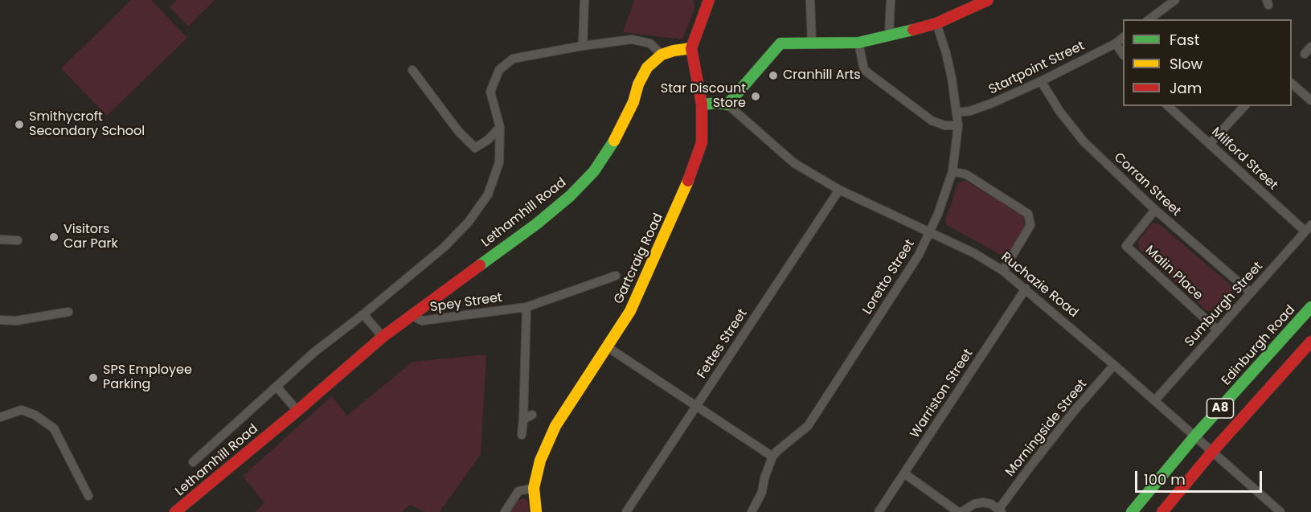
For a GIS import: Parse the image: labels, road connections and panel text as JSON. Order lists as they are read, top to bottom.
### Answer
{
  "streets": {
    "street": [
      "Startpoint Street",
      "Milford Street",
      "Corran Street",
      "Lethamhill Road",
      "Gartcraig Road",
      "Malin Place",
      "Loretto Street",
      "Ruchazie Road",
      "Spey Street",
      "Sumburgh Street",
      "Fettes Street",
      "Edinburgh Road",
      "Warriston Street",
      "A8",
      "Morningside Street"
    ]
  },
  "crossings": [
    ["Startpoint Street", "Corran Street"],
    ["Startpoint Street", "Loretto Street"],
    ["Milford Street", "Sumburgh Street"],
    ["Corran Street", "Malin Place"],
    ["Corran Street", "Sumburgh Street"],
    ["Lethamhill Road", "Spey Street"],
    ["Malin Place", "Sumburgh Street"],
    ["Loretto Street", "Ruchazie Road"],
    ["Ruchazie Road", "Sumburgh Street"],
    ["Ruchazie Road", "Fettes Street"],
    ["Ruchazie Road", "Edinburgh Road"],
    ["Ruchazie Road", "Warriston Street"],
    ["Ruchazie Road", "A8"],
    ["Ruchazie Road", "Morningside Street"]
  ],
  "places": [
    "Cranhill Arts",
    "Star Discount Store",
    "Smithycroft Secondary School",
    "Visitors Car Park",
    "SPS Employee Parking"
  ],
  "legend": ["Fast", "Slow", "Jam"],
  "scale_bar": "100 m"
}
